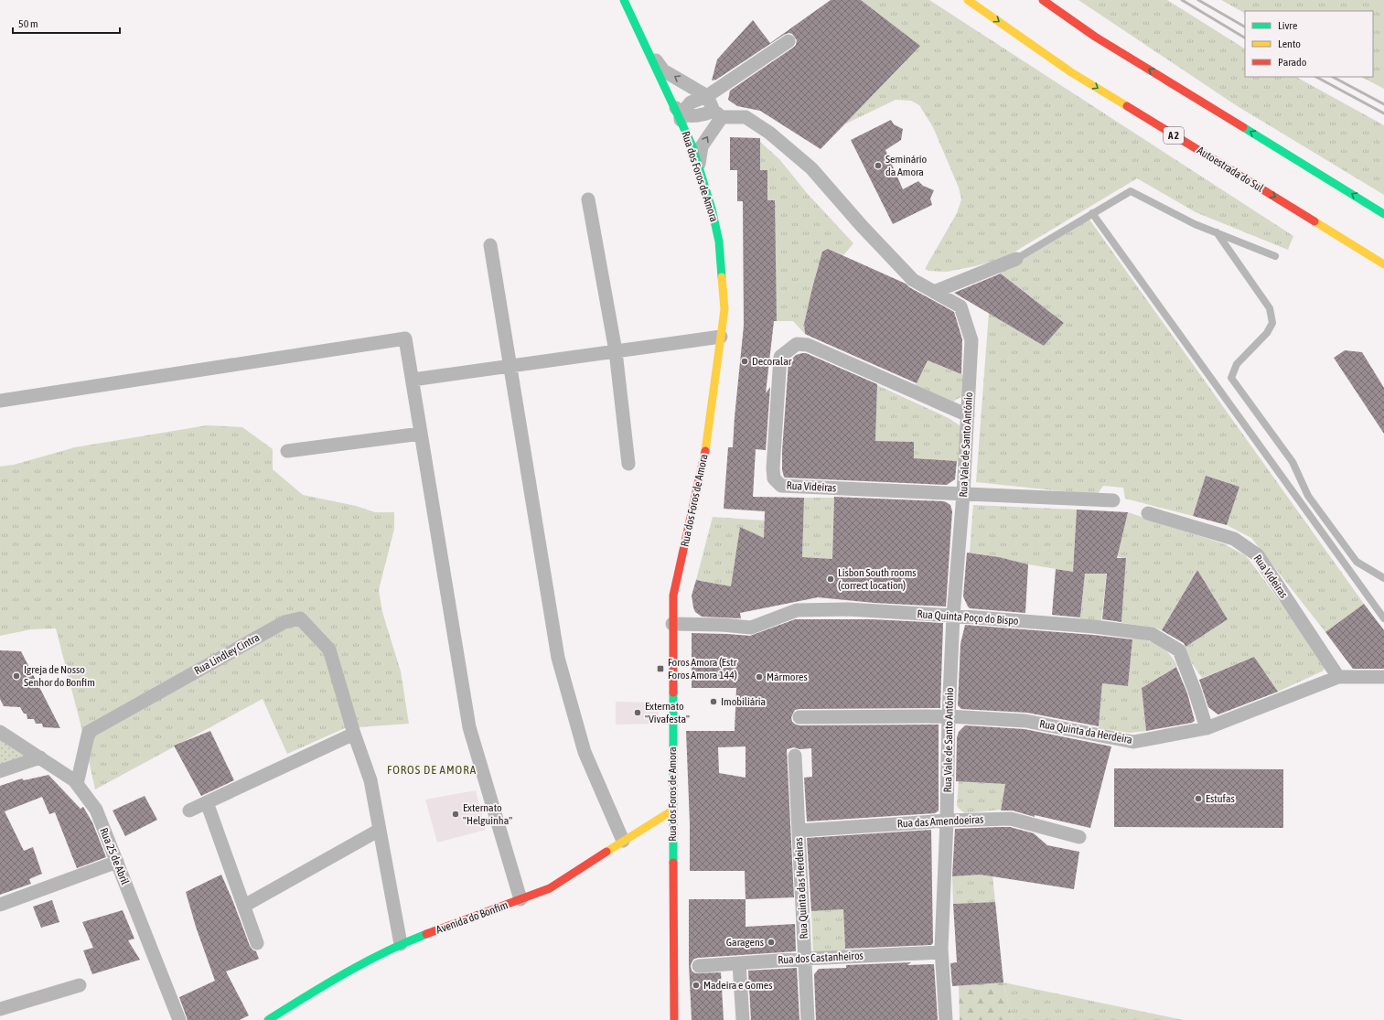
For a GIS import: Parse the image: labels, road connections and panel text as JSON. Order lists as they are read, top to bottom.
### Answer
{
  "streets": {
    "main road": [
      "A 2",
      "Autoestrada do Sul",
      "Rua dos Foros de Amora",
      "Avenida do Bonfim"
    ],
    "street": [
      "Rua Vale de Santo António",
      "Rua Videiras",
      "Rua Quinta Poço do Bispo",
      "Rua Lindley Cintra",
      "Rua Quinta da Herdeira",
      "Rua das Amendoeiras",
      "Rua 25 de Abril",
      "Rua Quinta das Herdeiras",
      "Rua dos Castanheiros"
    ]
  },
  "crossings": [
    ["Rua dos Foros de Amora", "Rua Vale de Santo António"],
    ["Rua dos Foros de Amora", "Rua Quinta Poço do Bispo"],
    ["Rua dos Foros de Amora", "Avenida do Bonfim"],
    ["Rua Vale de Santo António", "Rua Videiras"],
    ["Rua Vale de Santo António", "Rua Quinta Poço do Bispo"],
    ["Rua Vale de Santo António", "Rua Quinta da Herdeira"],
    ["Rua Vale de Santo António", "Rua das Amendoeiras"],
    ["Rua Vale de Santo António", "Rua dos Castanheiros"],
    ["Rua Videiras", "Rua Quinta da Herdeira"],
    ["Rua Quinta Poço do Bispo", "Rua Quinta da Herdeira"],
    ["Rua Lindley Cintra", "Rua 25 de Abril"],
    ["Rua das Amendoeiras", "Rua Quinta das Herdeiras"],
    ["Rua Quinta das Herdeiras", "Rua dos Castanheiros"]
  ],
  "districts": ["FOROS DE AMORA"],
  "places": {
    "other": [
      "Seminário da Amora",
      "Decoralar",
      "Lisbon South rooms (correct location)",
      "Igreja de Nosso Senhor do Bonfim",
      "Mármores",
      "Imobiliária",
      "Externato \"Vivafesta\"",
      "Estufas",
      "Externato \"Helguinha\"",
      "Garagens",
      "Madeira e Gomes"
    ],
    "transit": ["Foros Amora (Estr Foros Amora 144)"]
  },
  "legend": ["Livre", "Lento", "Parado"],
  "scale_bar": "50 m"
}
